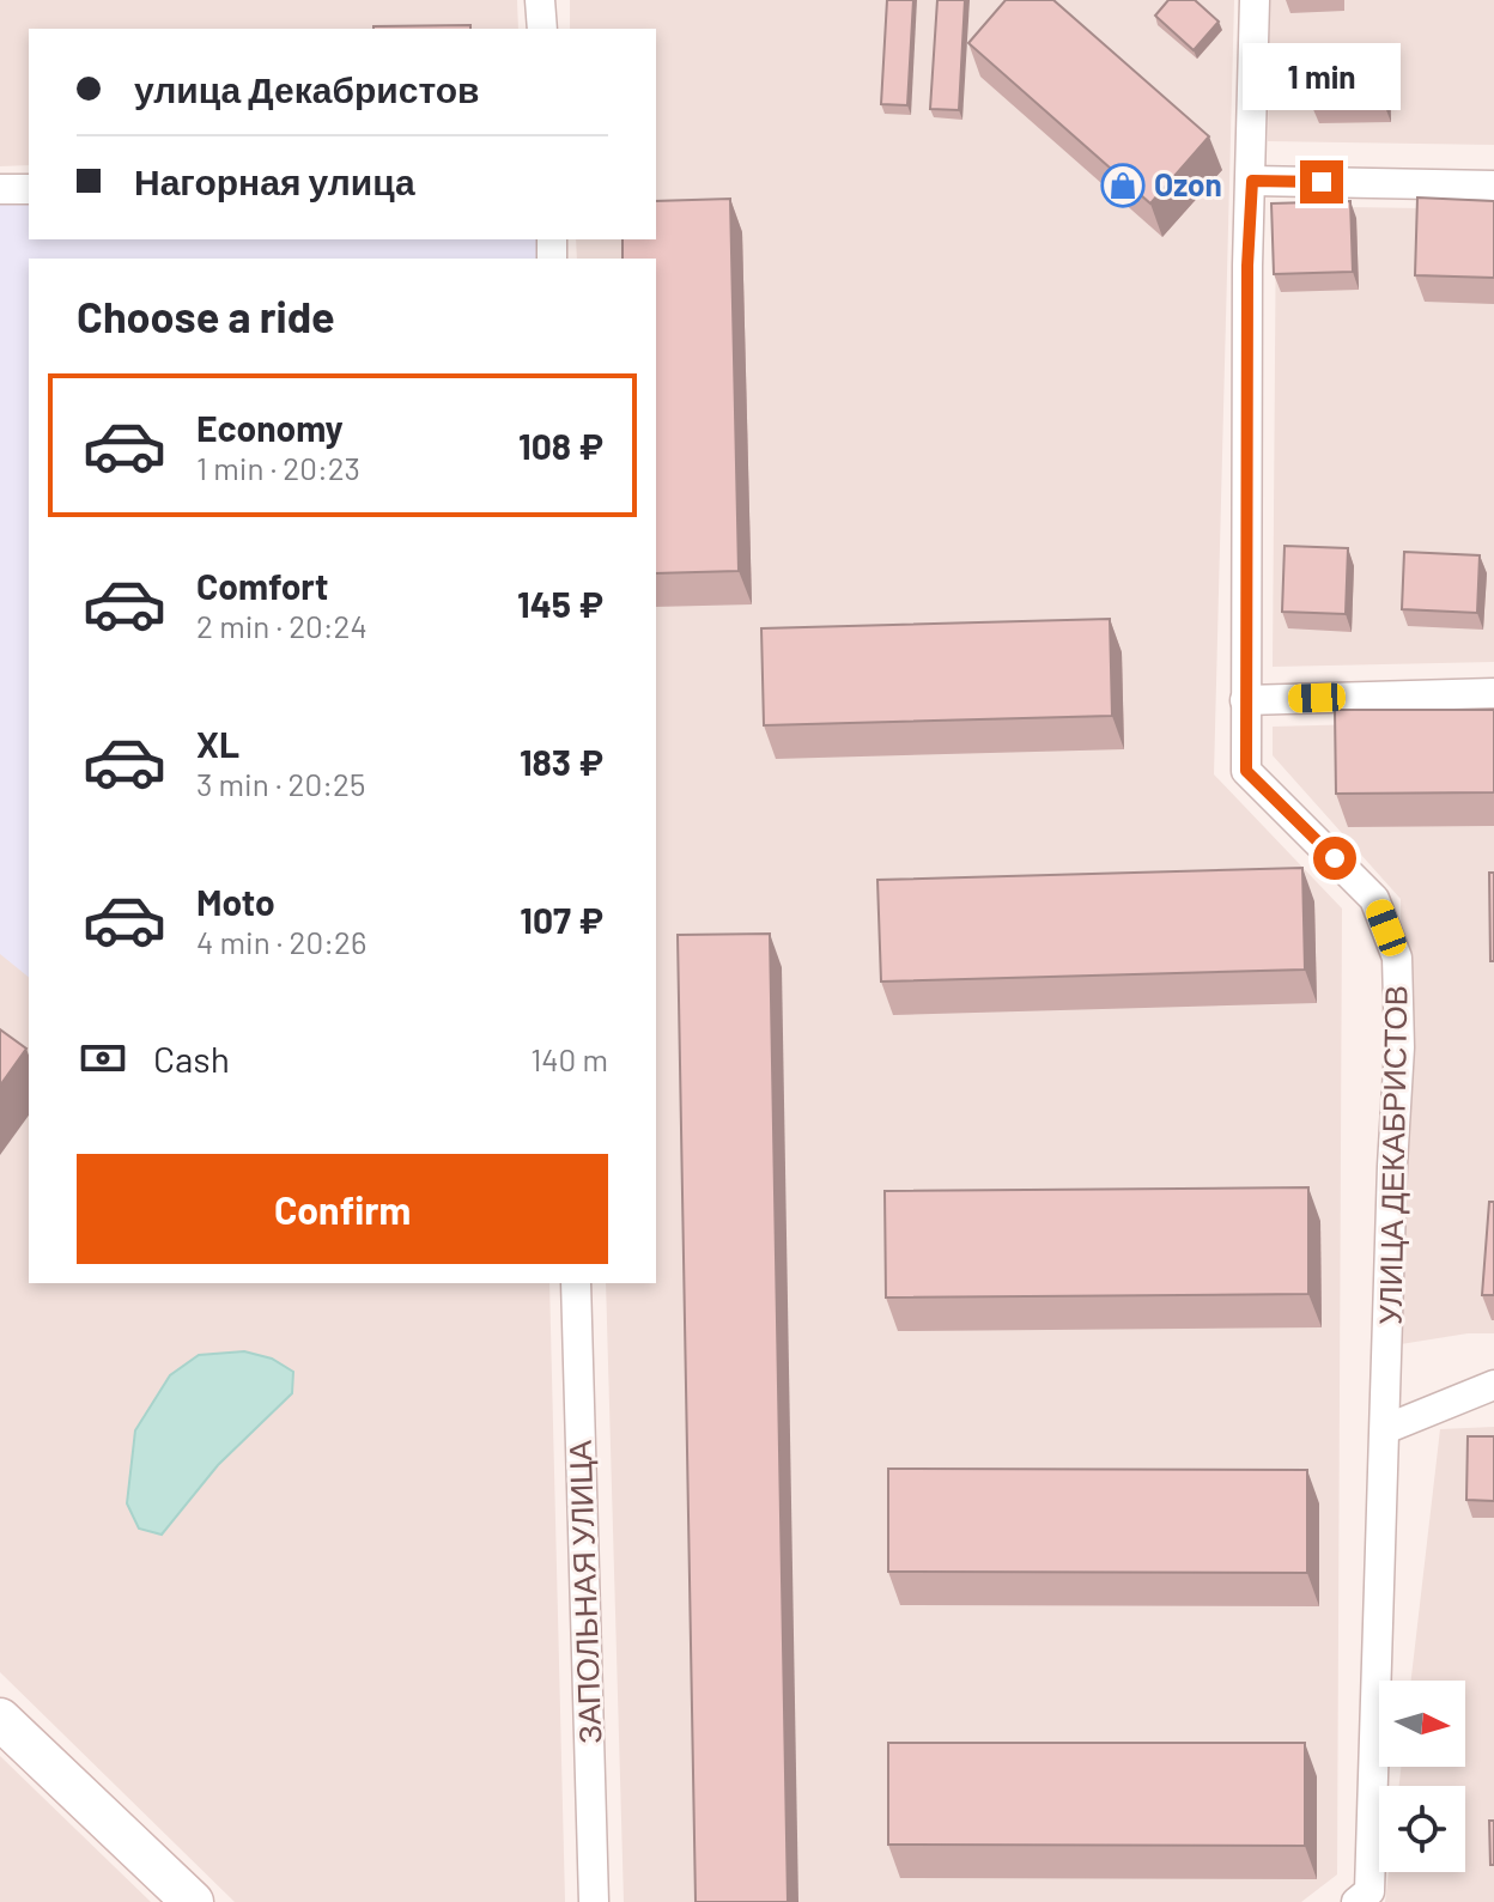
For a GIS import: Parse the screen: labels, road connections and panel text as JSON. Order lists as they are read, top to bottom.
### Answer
{
  "streets": {
    "street": ["УЛИЦА ДЕКАБРИСТОВ", "ЗАПОЛЬНАЯ УЛИЦА"]
  },
  "places": {
    "shop": ["Ozon"]
  },
  "north": "right",
  "page": {
    "banner": ["улица Декабристов", "Нагорная улица"],
    "bubble": "1 min",
    "heading": "Choose a ride",
    "list": [
      {
        "name": "Economy",
        "note": "1 min · 20:23",
        "value": "108 ₽"
      },
      {
        "name": "Comfort",
        "note": "2 min · 20:24",
        "value": "145 ₽"
      },
      {
        "name": "XL",
        "note": "3 min · 20:25",
        "value": "183 ₽"
      },
      {
        "name": "Moto",
        "note": "4 min · 20:26",
        "value": "107 ₽"
      }
    ],
    "pay": ["Cash", "140 m"],
    "buttons": "Confirm"
  }
}
